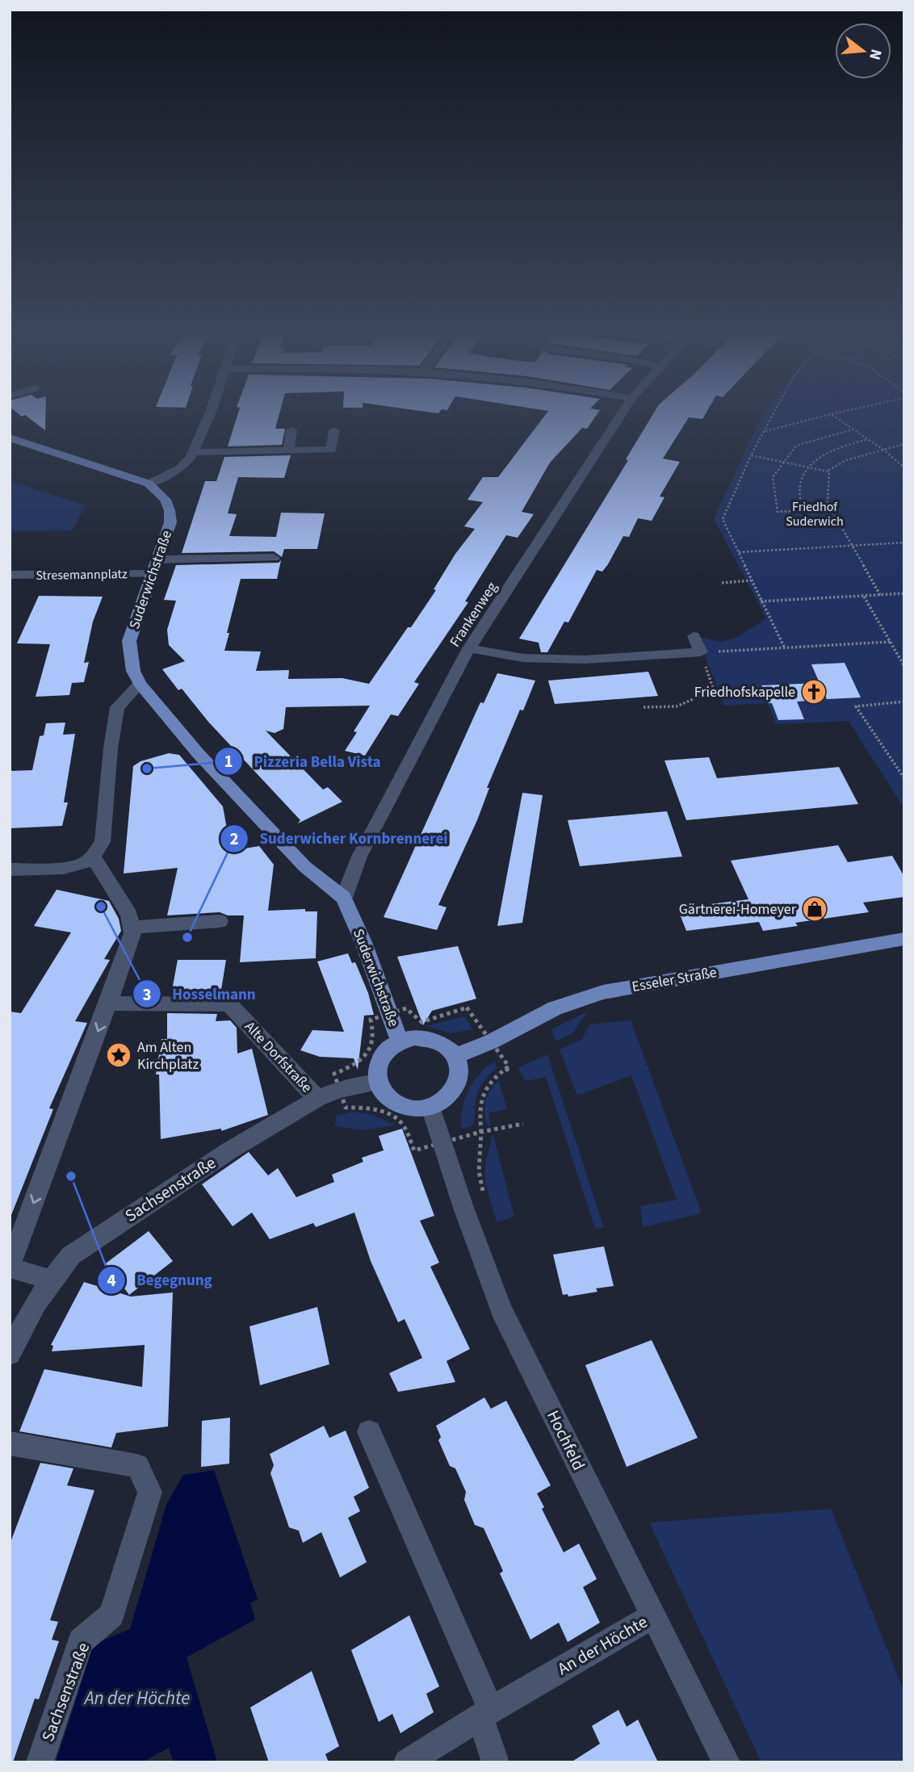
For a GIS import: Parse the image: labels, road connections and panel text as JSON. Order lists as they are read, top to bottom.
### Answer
{
  "streets": {
    "main road": ["Suderwichstraße", "Esseler Straße"],
    "street": [
      "Stresemannplatz",
      "Frankenweg",
      "Alte Dorfstraße",
      "Sachsenstraße",
      "Hochfeld",
      "An der Höchte"
    ]
  },
  "crossings": [
    ["Stresemannplatz", "Suderwichstraße"],
    ["Suderwichstraße", "Frankenweg"],
    ["Suderwichstraße", "Esseler Straße"],
    ["Suderwichstraße", "Sachsenstraße"],
    ["Suderwichstraße", "Hochfeld"],
    ["Esseler Straße", "Sachsenstraße"],
    ["Esseler Straße", "Hochfeld"],
    ["Alte Dorfstraße", "Sachsenstraße"],
    ["Sachsenstraße", "Hochfeld"],
    ["Hochfeld", "An der Höchte"]
  ],
  "water": ["An der Höchte"],
  "parks": ["Friedhof Suderwich"],
  "places": {
    "church": ["Friedhofskapelle"],
    "other": [
      "Pizzeria Bella Vista",
      "Hosselmann",
      "Suderwicher Kornbrennerei",
      "Begegnung"
    ],
    "shop": ["Gärtnerei-Homeyer"],
    "place": ["Am Alten Kirchplatz"]
  },
  "north": "right"
}
